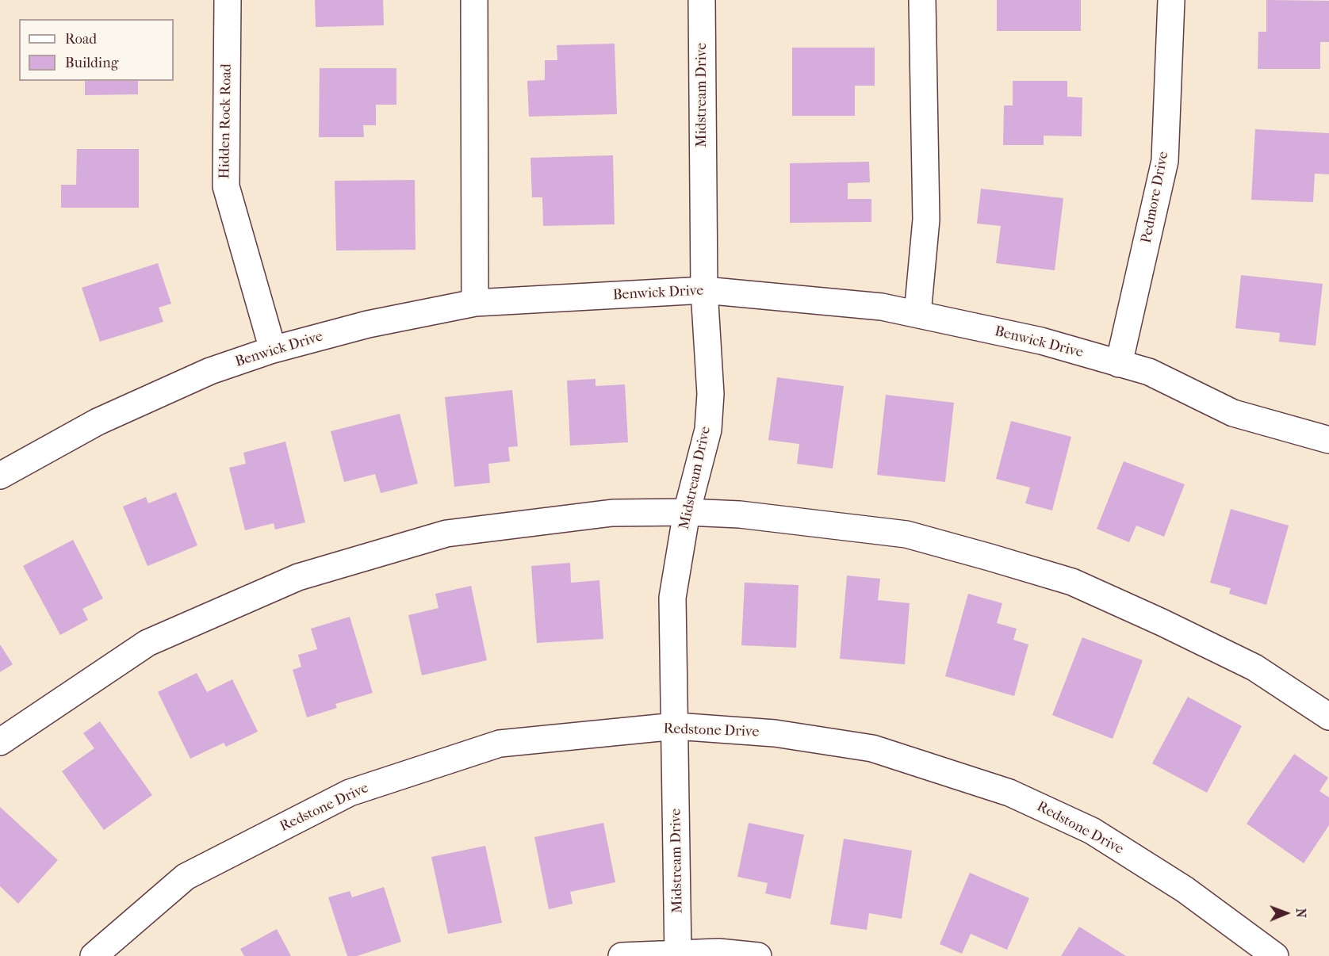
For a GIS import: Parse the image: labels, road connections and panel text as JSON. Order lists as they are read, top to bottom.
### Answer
{
  "streets": {
    "street": [
      "Midstream Drive",
      "Hidden Rock Road",
      "Pedmore Drive",
      "Benwick Drive",
      "Redstone Drive"
    ]
  },
  "crossings": [
    ["Midstream Drive", "Benwick Drive"],
    ["Midstream Drive", "Redstone Drive"],
    ["Hidden Rock Road", "Benwick Drive"],
    ["Pedmore Drive", "Benwick Drive"]
  ],
  "legend": ["Road", "Building"],
  "north": "right"
}
